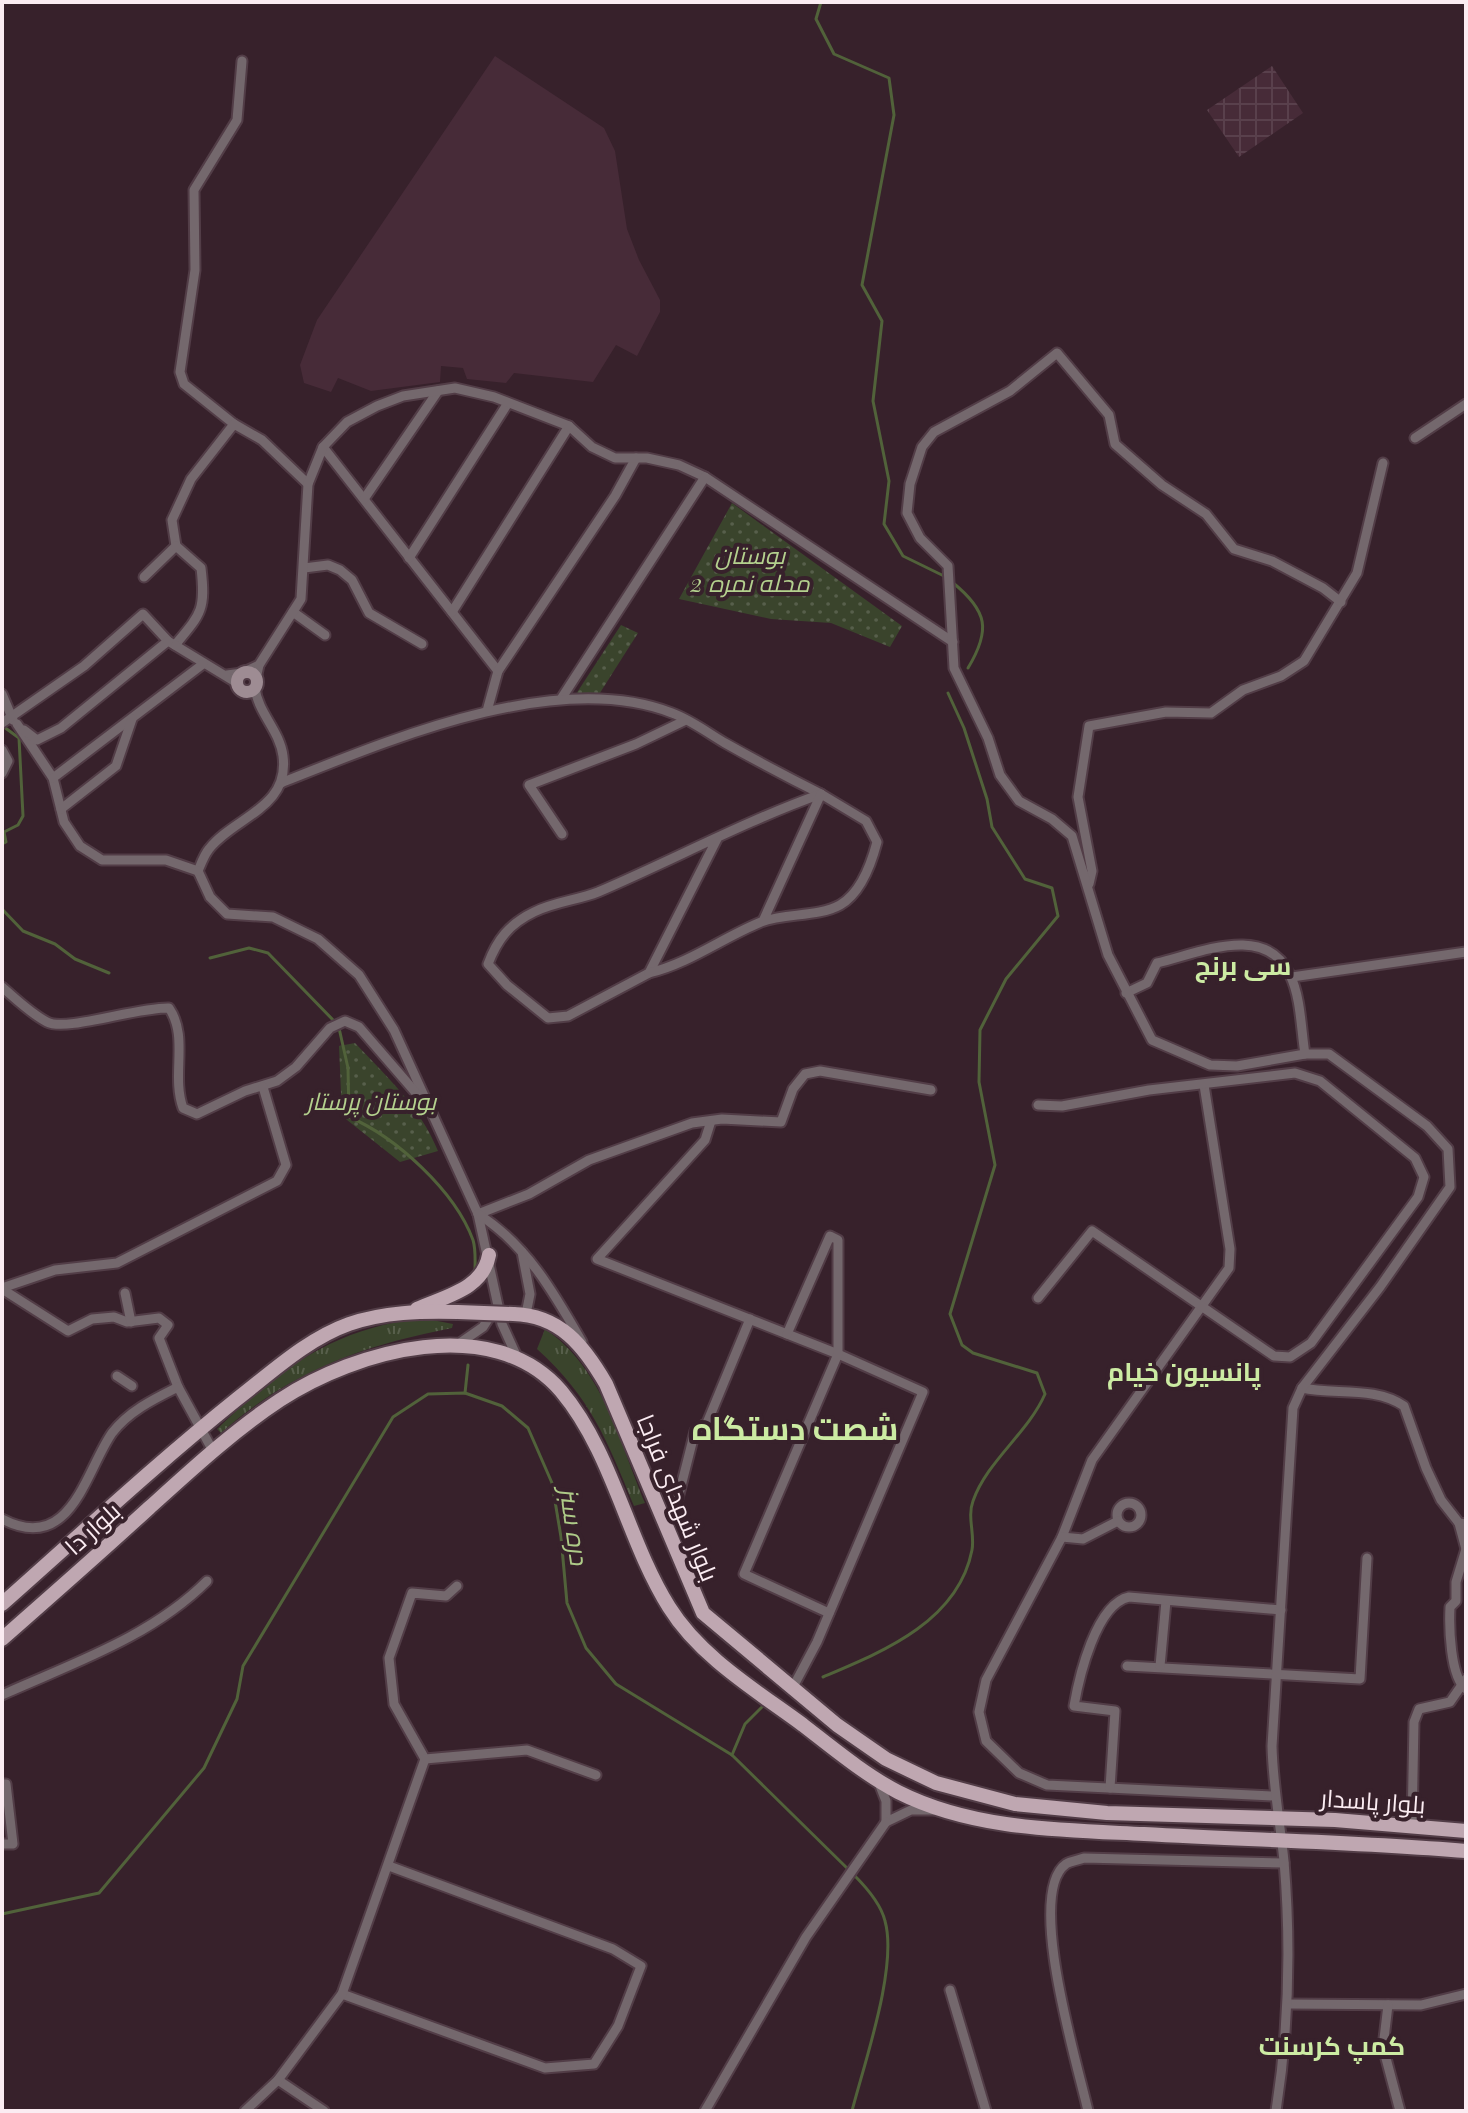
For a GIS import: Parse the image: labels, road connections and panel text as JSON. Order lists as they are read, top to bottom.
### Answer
{
  "streets": {
    "main road": ["بلوار شهدای فراجا", "بلوار دا", "بلوار پاسدار"]
  },
  "crossings": [
    ["بلوار شهدای فراجا", "بلوار دا"],
    ["بلوار شهدای فراجا", "بلوار پاسدار"]
  ],
  "districts": [
    "سی برنج",
    "پانسیون خیام",
    "شصت دستگاه",
    "کمپ کرسنت"
  ],
  "water": ["دره سبز"],
  "parks": ["بوستان محله نمره 2", "بوستان پرستار"]
}
